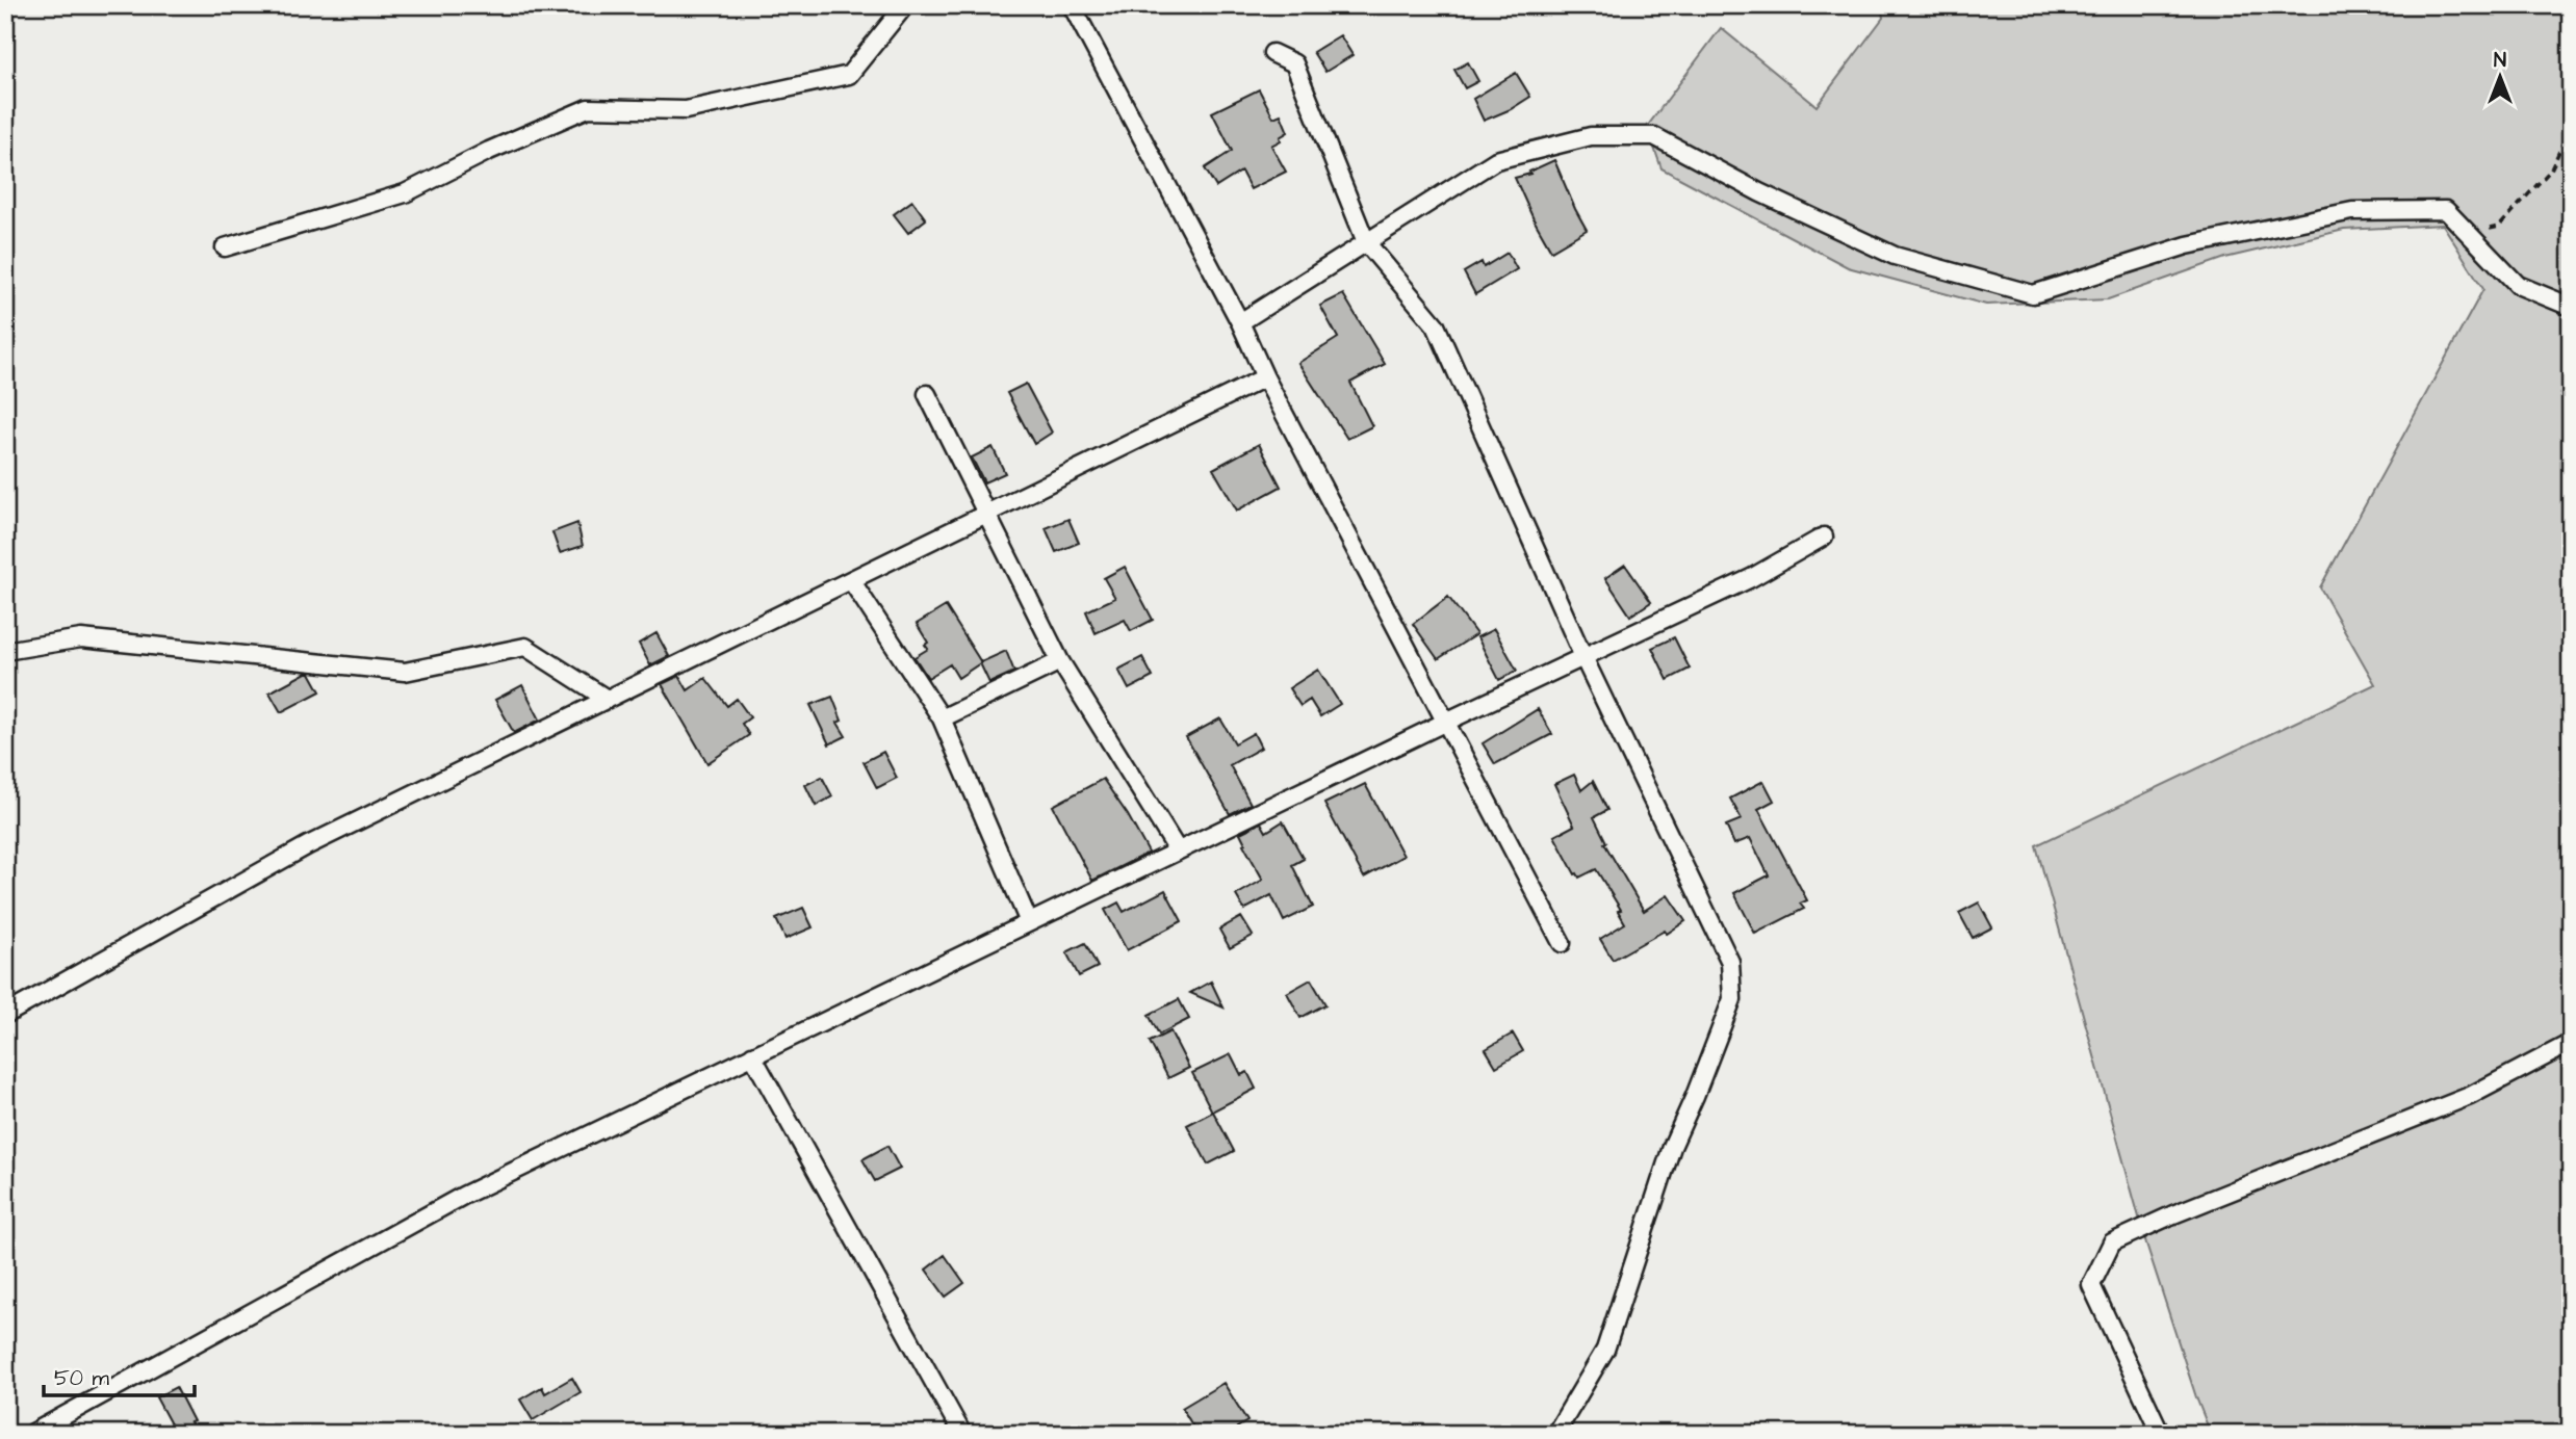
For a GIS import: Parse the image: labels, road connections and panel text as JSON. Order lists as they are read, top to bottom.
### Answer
{
  "scale_bar": "50 m",
  "north": "top"
}
